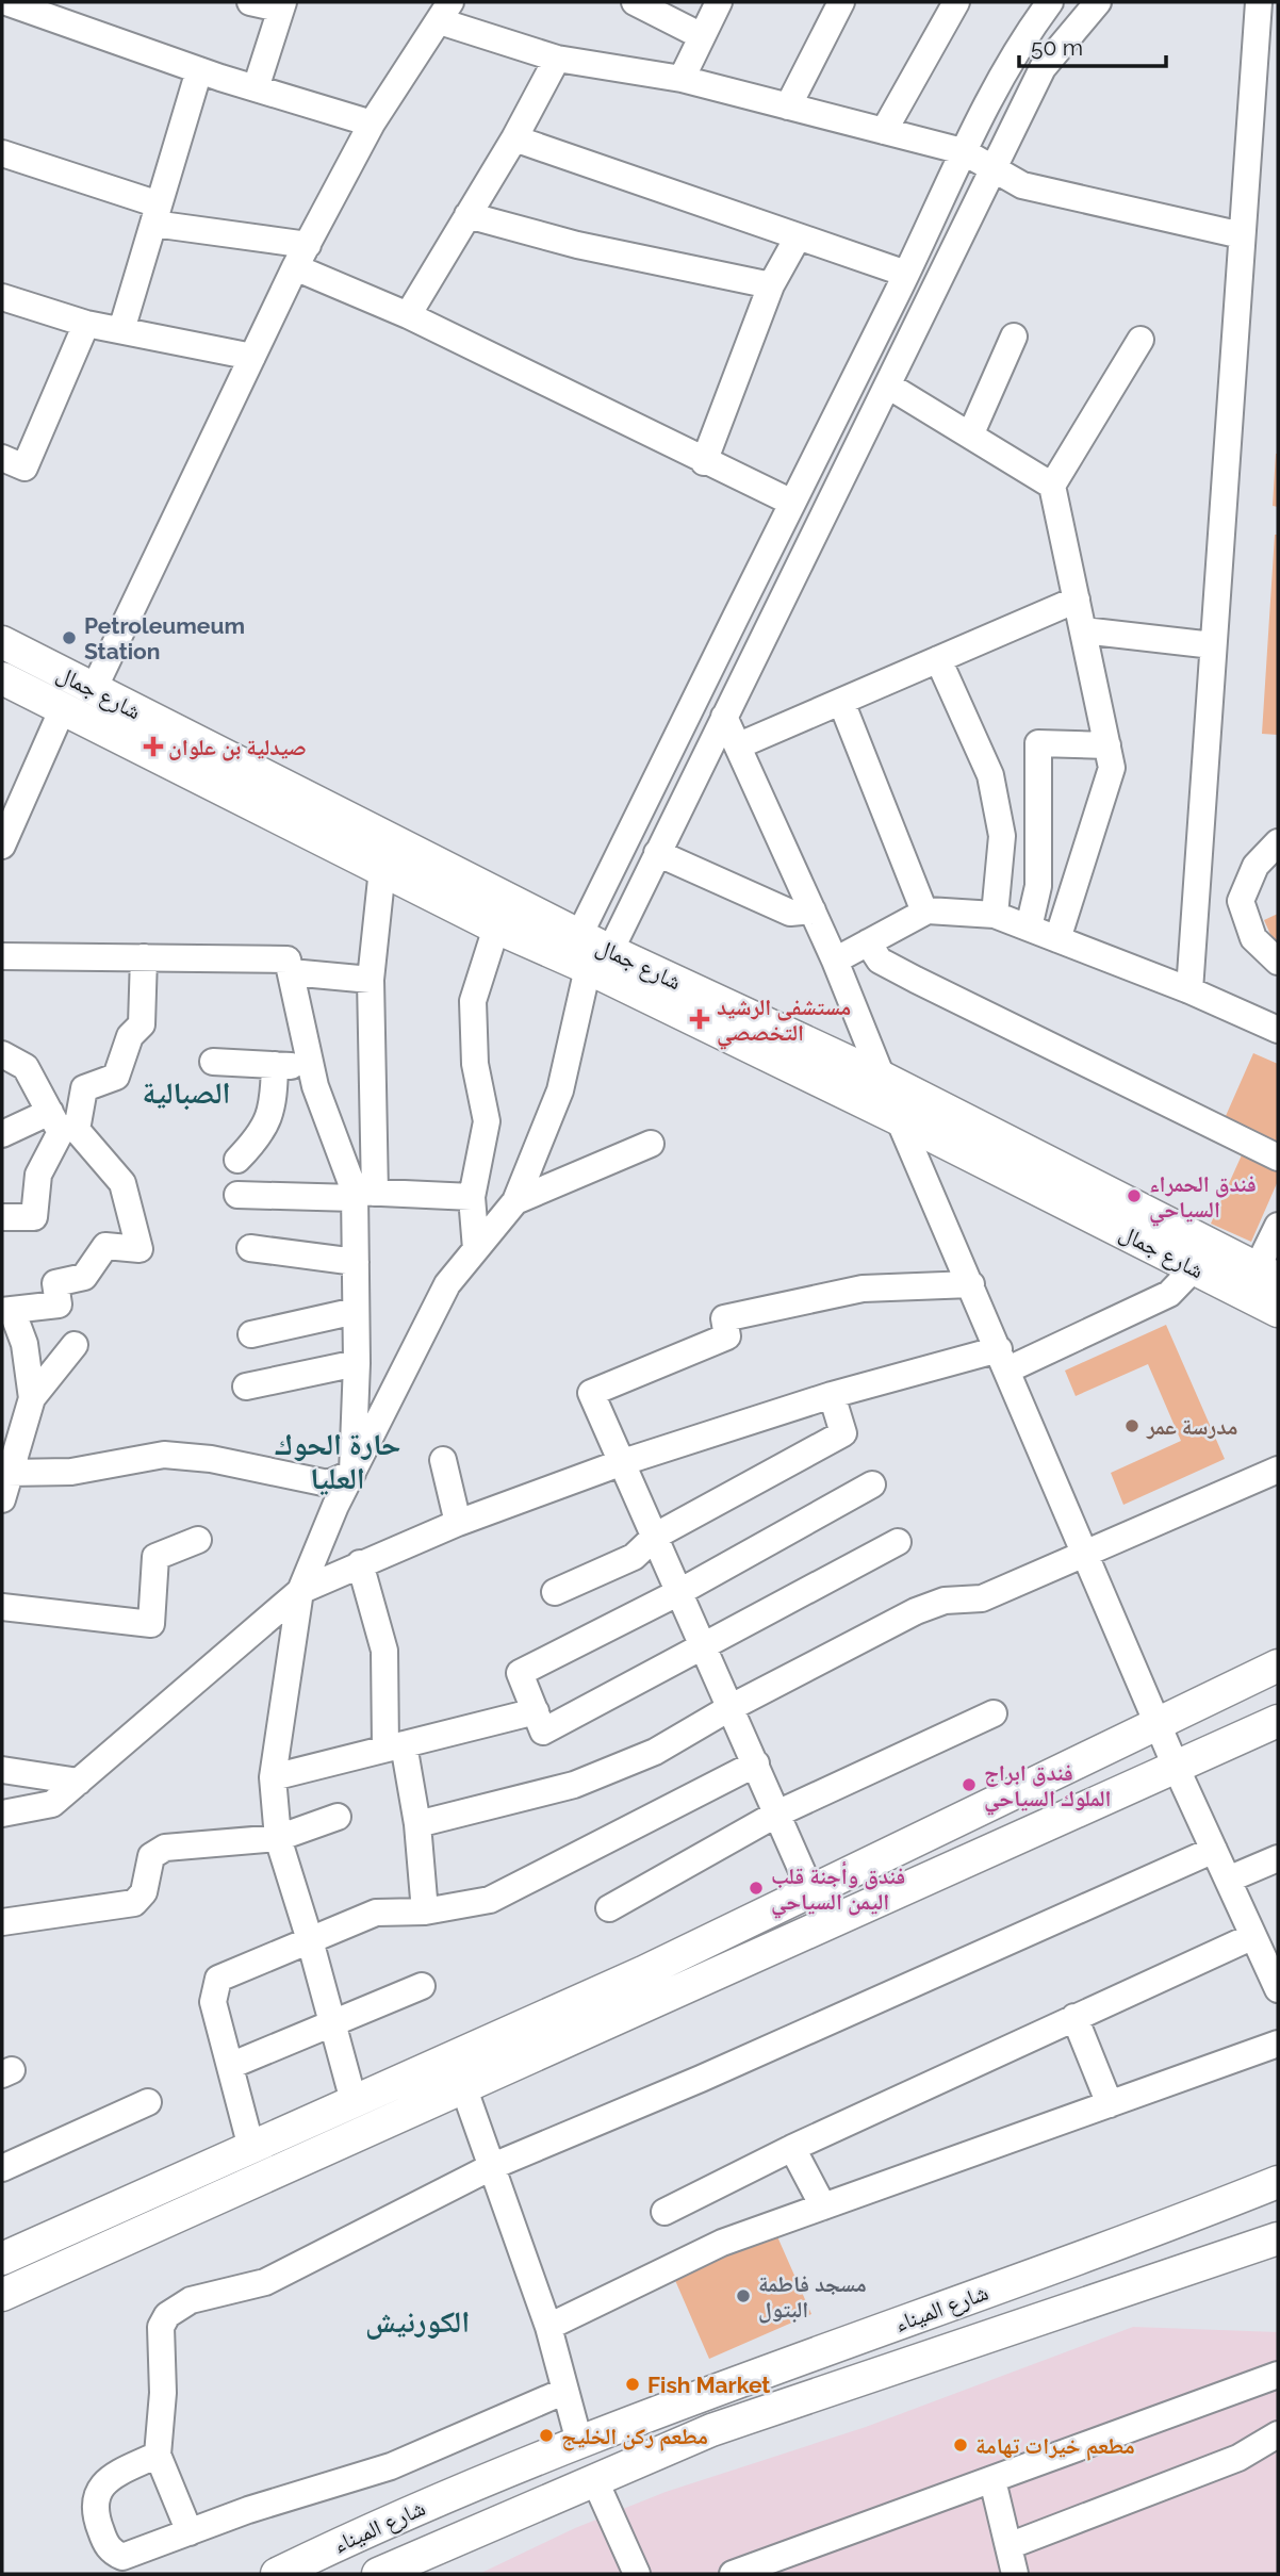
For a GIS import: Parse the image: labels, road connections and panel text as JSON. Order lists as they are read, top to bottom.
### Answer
{
  "streets": {
    "main road": ["شارع جمال", "شارع الميناء"]
  },
  "districts": ["الصبالية", "حارة الحوك العليا", "الكورنيش"],
  "places": {
    "other": [
      "Petroleumeum Station",
      "فندق الحمراء السياحي",
      "مدرسة عمر",
      "فندق ابراج الملوك السياحي",
      "فندق وأجنة قلب اليمن السياحي",
      "مسجد فاطمة البتول",
      "Fish Market",
      "مطعم ركن الخليج",
      "مطعم خيرات تهامة"
    ],
    "health": ["صيدلية بن علوان", "مستشفى الرشيد التخصصي"]
  },
  "scale_bar": "50 m"
}
